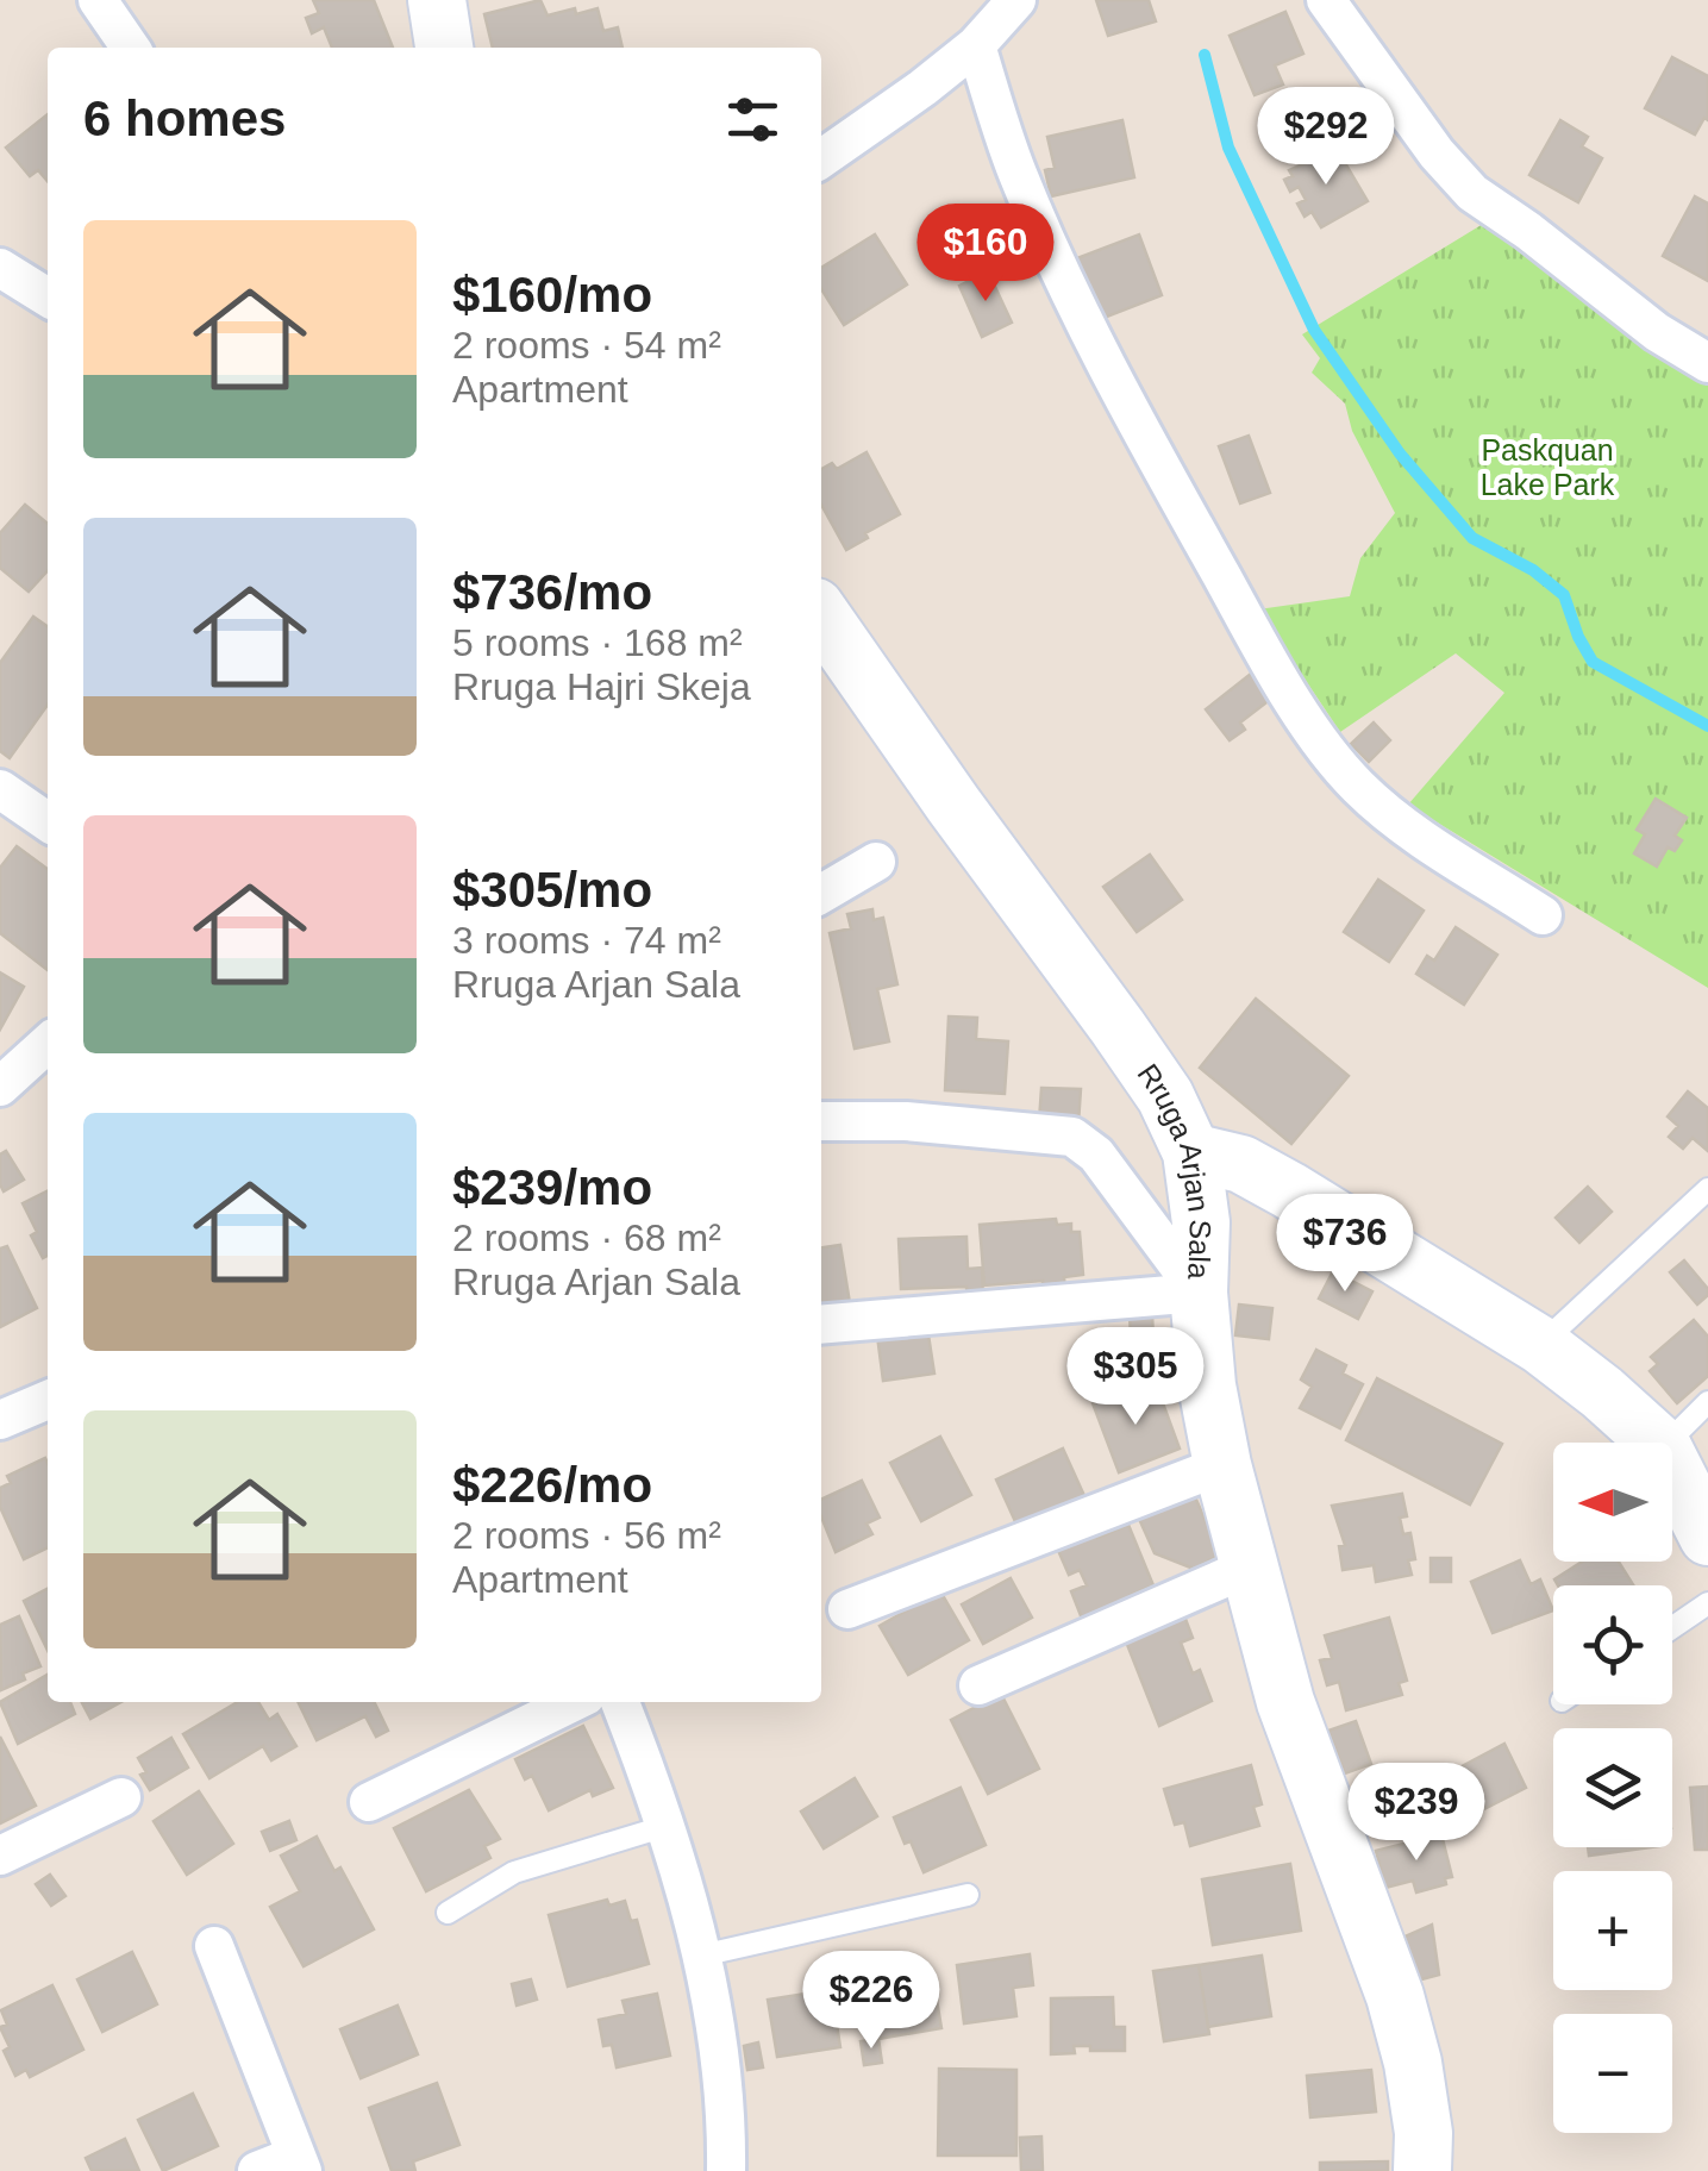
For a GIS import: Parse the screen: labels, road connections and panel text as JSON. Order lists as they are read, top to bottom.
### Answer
{
  "streets": {
    "street": ["Rruga Arjan Sala"]
  },
  "parks": ["Paskquan Lake Park"],
  "north": "left",
  "page": {
    "heading": "6 homes",
    "price": [
      "$292",
      "$160",
      "$736",
      "$305",
      "$239",
      "$226"
    ],
    "list": [
      {
        "name": "$160/mo",
        "note": "2 rooms · 54 m² · Apartment"
      },
      {
        "name": "$736/mo",
        "note": "5 rooms · 168 m² · Rruga Hajri Skeja"
      },
      {
        "name": "$305/mo",
        "note": "3 rooms · 74 m² · Rruga Arjan Sala"
      },
      {
        "name": "$239/mo",
        "note": "2 rooms · 68 m² · Rruga Arjan Sala"
      },
      {
        "name": "$226/mo",
        "note": "2 rooms · 56 m² · Apartment"
      }
    ],
    "map_buttons": ["+", "−"]
  }
}
